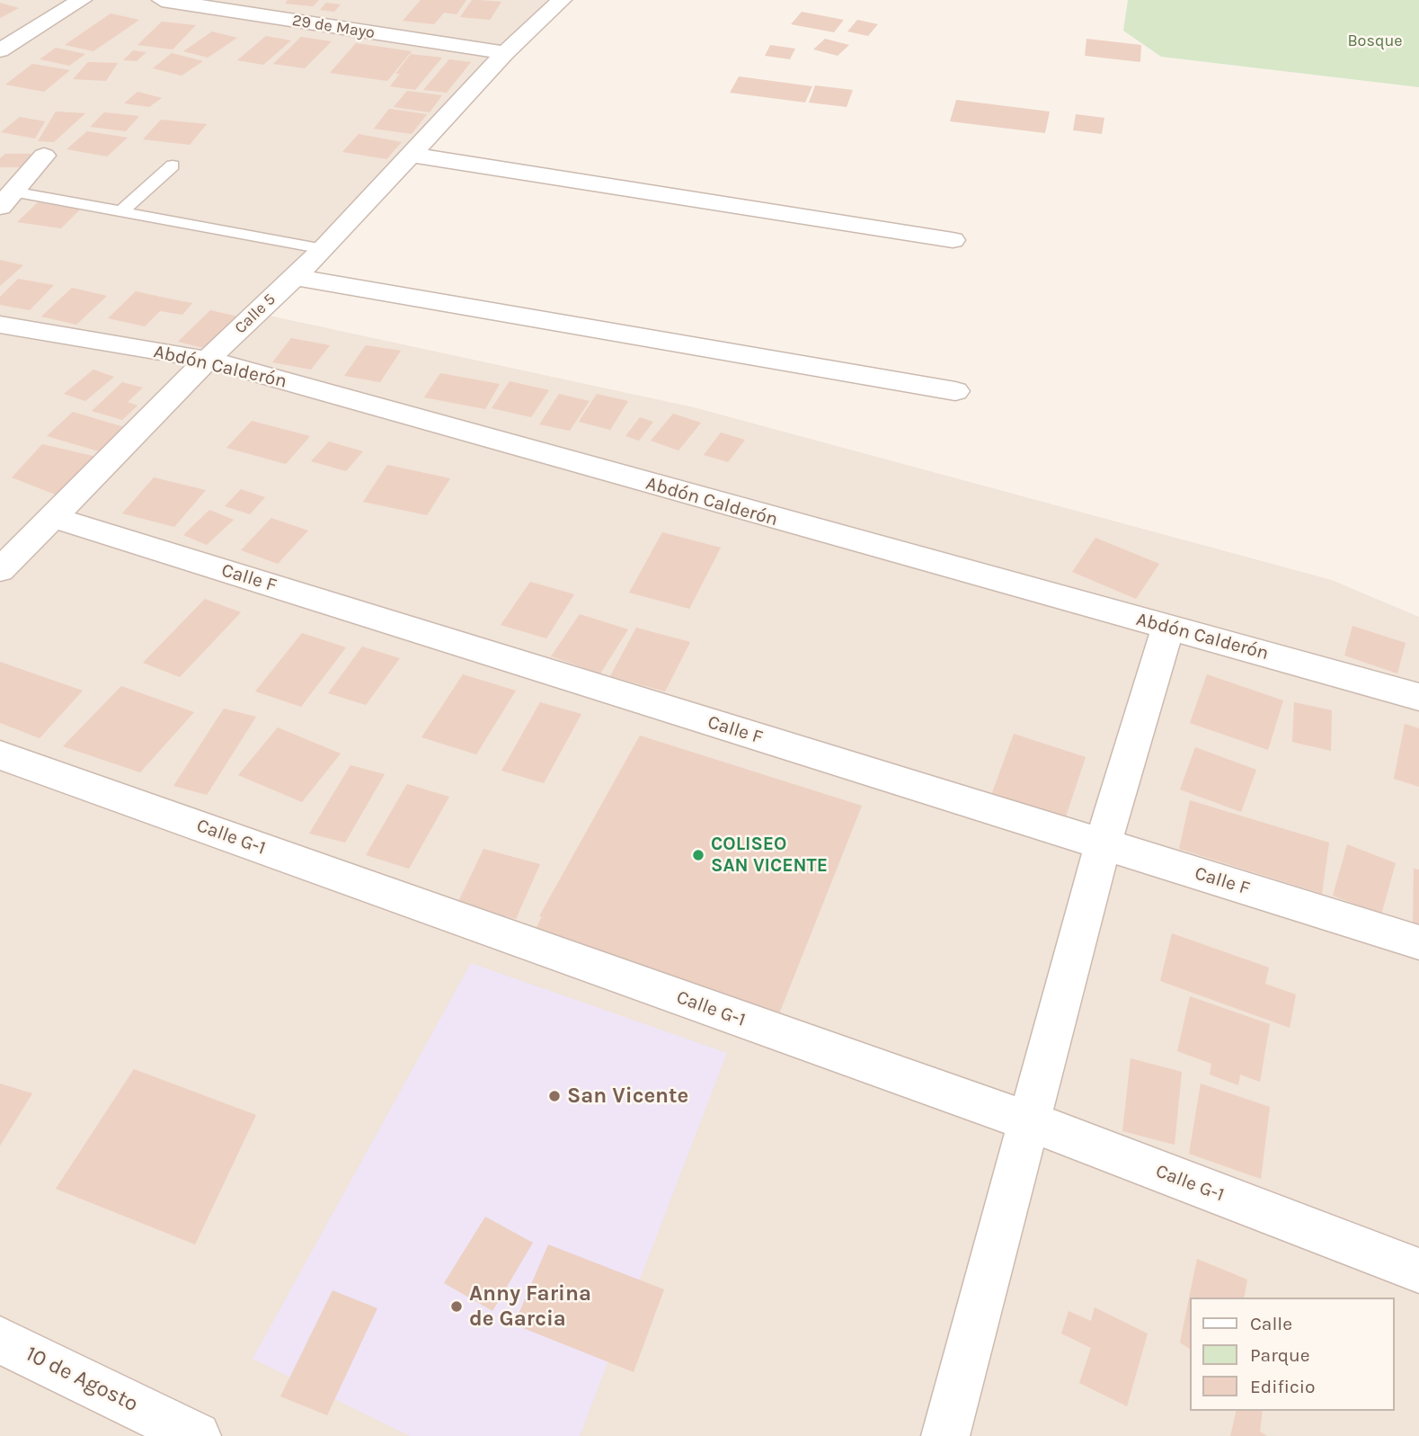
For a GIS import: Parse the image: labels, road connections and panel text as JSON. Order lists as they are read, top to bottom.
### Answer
{
  "streets": {
    "street": [
      "29 de Mayo",
      "Calle 5",
      "Abdón Calderón",
      "Calle F",
      "Calle G-1",
      "10 de Agosto"
    ]
  },
  "crossings": [
    ["29 de Mayo", "Calle 5"],
    ["Calle 5", "Abdón Calderón"],
    ["Calle 5", "Calle F"]
  ],
  "parks": ["Bosque"],
  "places": ["COLISEO SAN VICENTE", "San Vicente", "Anny Farina de Garcia"],
  "legend": ["Calle", "Parque", "Edificio"]
}
